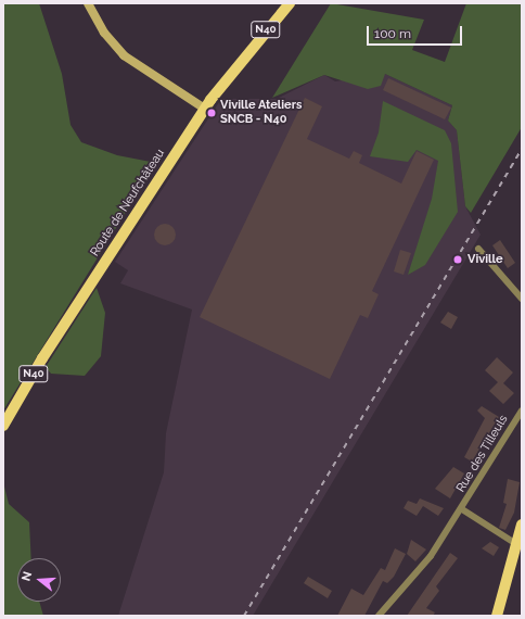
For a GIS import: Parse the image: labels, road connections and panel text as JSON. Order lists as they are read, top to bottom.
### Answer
{
  "streets": {
    "main road": ["N40", "Route de Neufchâteau"],
    "street": ["Rue des Tilleuls"]
  },
  "places": ["Viville Ateliers SNCB - N40", "Viville"],
  "scale_bar": "100 m",
  "north": "left"
}
